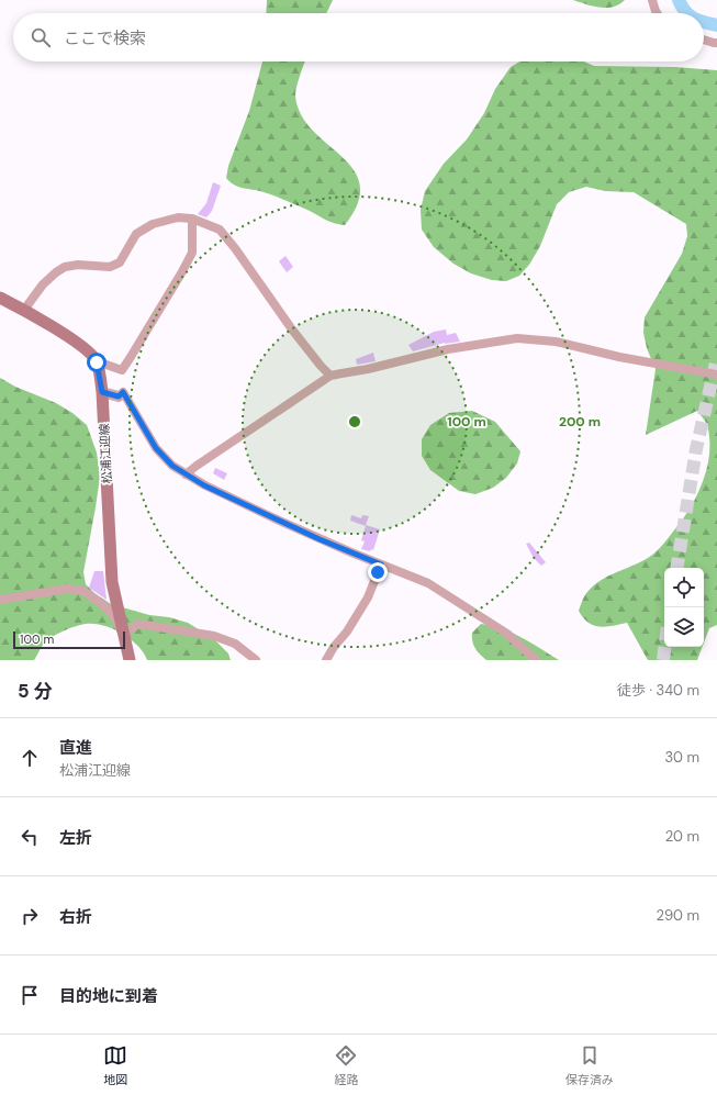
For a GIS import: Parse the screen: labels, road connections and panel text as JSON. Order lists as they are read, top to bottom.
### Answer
{
  "streets": {
    "main road": ["松浦江迎線"]
  },
  "scale_bar": "100 m",
  "page": {
    "search": "ここで検索",
    "scale": "100 m",
    "heading": ["5 分", "徒歩 · 340 m"],
    "list": [
      ["直進", "松浦江迎線", "30 m"],
      ["左折", "20 m"],
      ["右折", "290 m"],
      "目的地に到着"
    ],
    "nav": ["地図", "経路", "保存済み"]
  },
  "rings": ["100 m", "200 m"]
}
